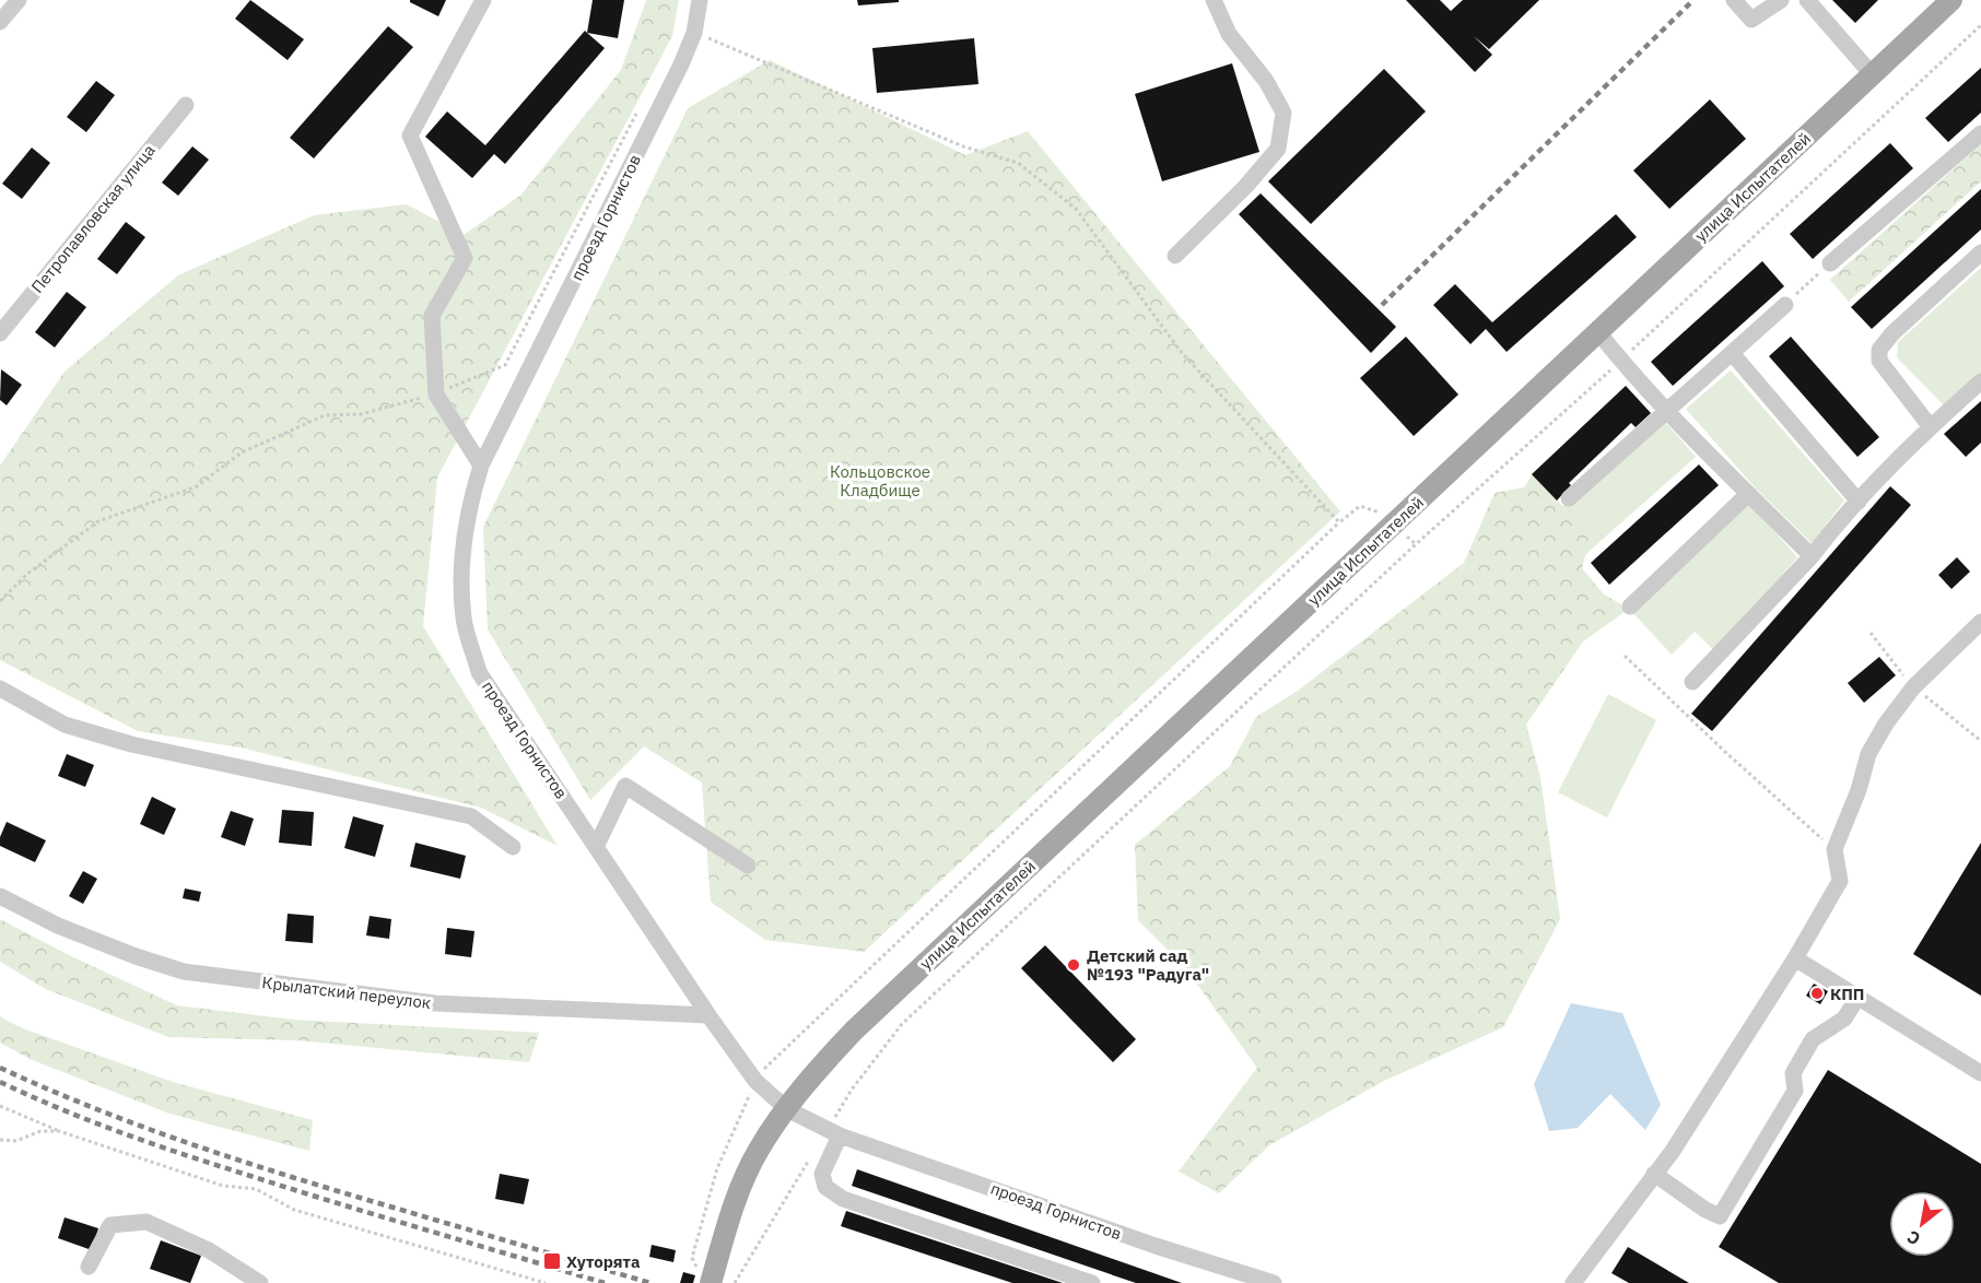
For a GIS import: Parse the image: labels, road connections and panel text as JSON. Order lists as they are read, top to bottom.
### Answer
{
  "streets": {
    "main road": ["улица Испытателей"],
    "street": ["проезд Горнистов", "Петропавловская улица", "Крылатский переулок"]
  },
  "crossings": [
    ["улица Испытателей", "проезд Горнистов"],
    ["проезд Горнистов", "Крылатский переулок"]
  ],
  "parks": ["Кольцовское Кладбище"],
  "places": {
    "other": ["Детский сад №193 \"Радуга\"", "КПП"],
    "transit": ["Хуторята"]
  },
  "north": "bottom left"
}
